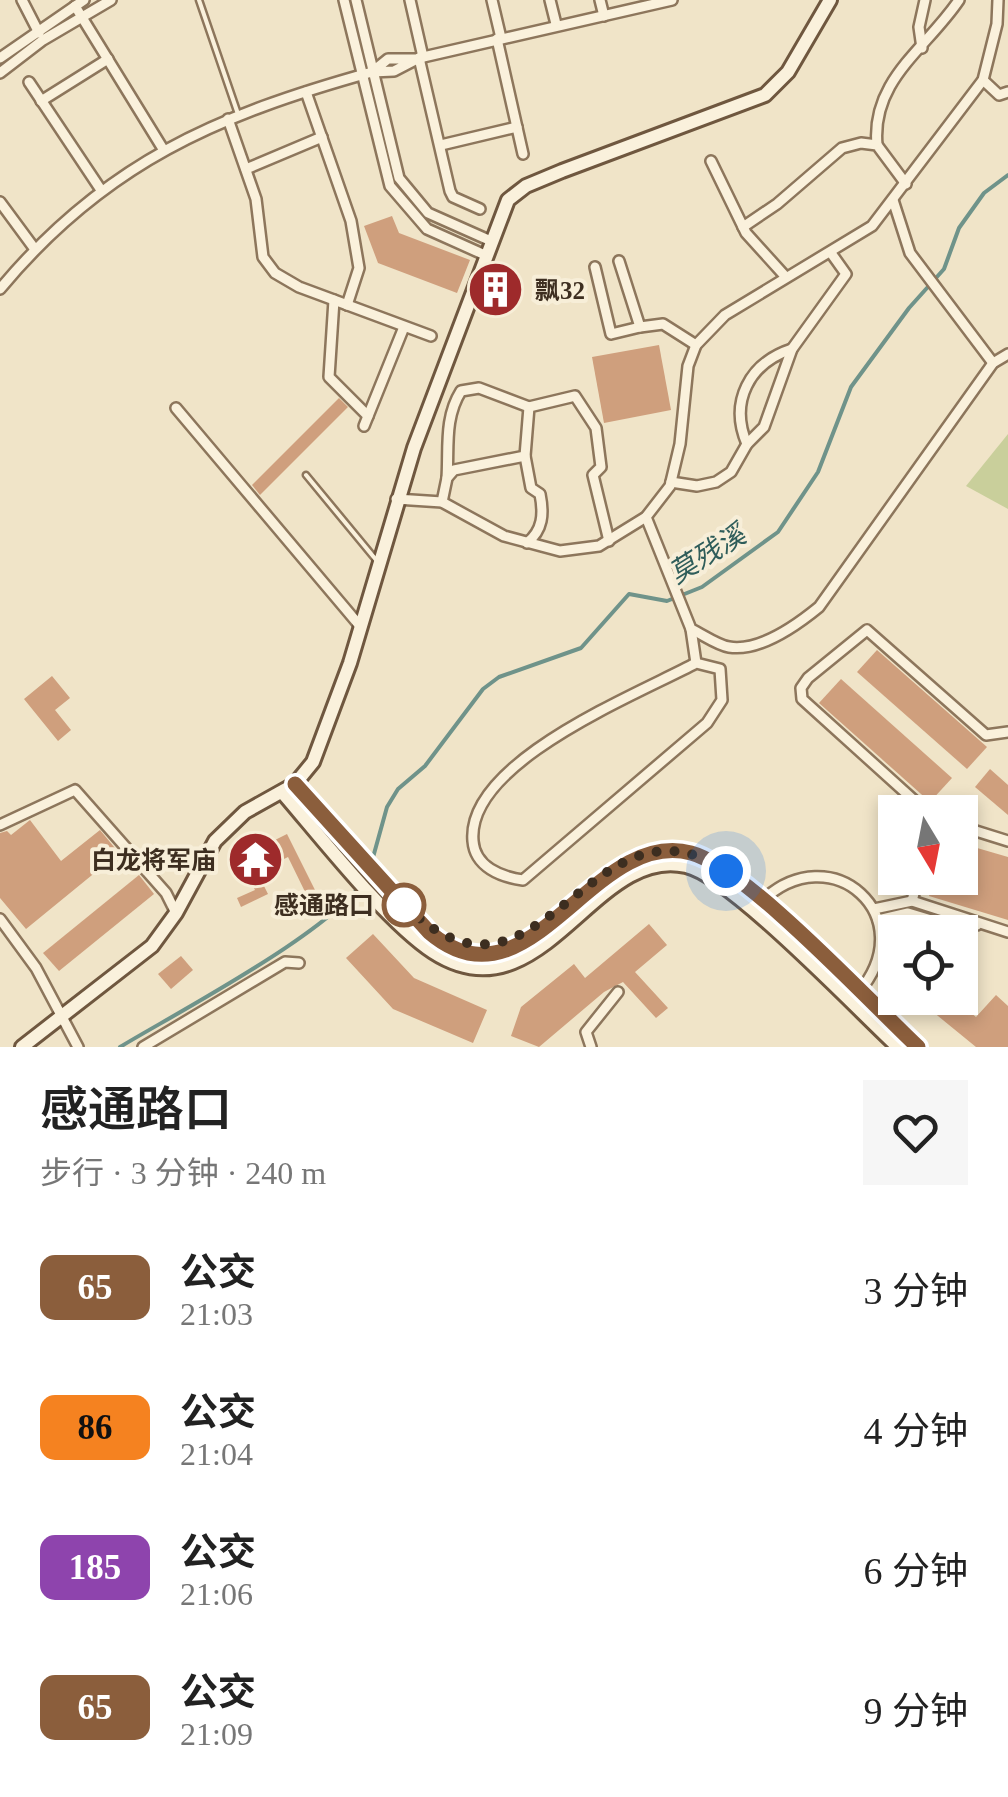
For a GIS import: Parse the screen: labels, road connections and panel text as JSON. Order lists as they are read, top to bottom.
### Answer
{
  "water": ["莫残溪"],
  "places": {
    "building": ["飘32"],
    "temple": ["白龙将军庙"],
    "other": ["感通路口"]
  },
  "lines": ["bus line 65"],
  "north": "bottom",
  "page": {
    "heading": ["感通路口", "步行 · 3 分钟 · 240 m"],
    "list": [
      {
        "mark": "65",
        "name": "公交",
        "note": "21:03",
        "value": "3 分钟"
      },
      {
        "mark": "86",
        "name": "公交",
        "note": "21:04",
        "value": "4 分钟"
      },
      {
        "mark": "185",
        "name": "公交",
        "note": "21:06",
        "value": "6 分钟"
      },
      {
        "mark": "65",
        "name": "公交",
        "note": "21:09",
        "value": "9 分钟"
      }
    ]
  }
}
